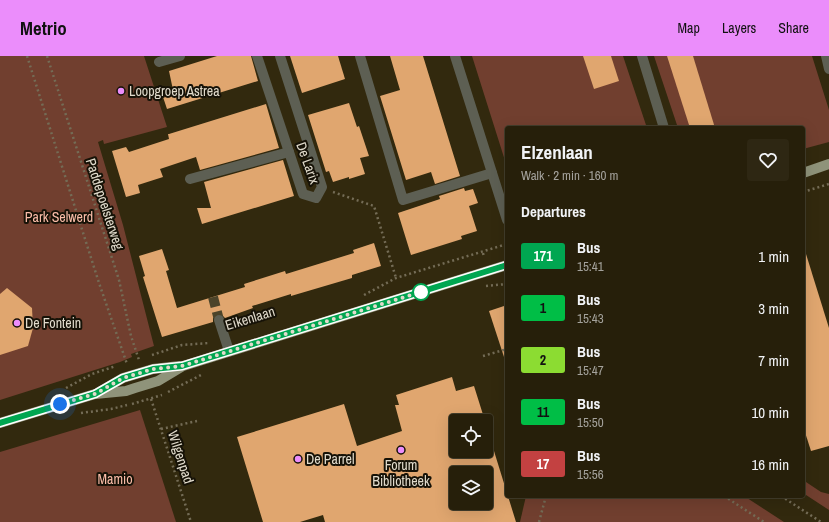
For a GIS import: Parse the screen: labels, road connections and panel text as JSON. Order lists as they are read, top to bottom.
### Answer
{
  "streets": {
    "main road": ["Eikenlaan"],
    "street": ["De Larix"],
    "path": ["Paddepoelsterweg", "Wilgenpad"]
  },
  "crossings": [
    ["Paddepoelsterweg", "Eikenlaan"]
  ],
  "parks": ["Park Selwerd", "Mamio"],
  "places": [
    "Loopgroep Astrea",
    "De Fontein",
    "Forum Bibliotheek",
    "De Parrel"
  ],
  "lines": ["bus line 171"],
  "page": {
    "header": "Metrio",
    "nav": ["Map", "Layers", "Share"],
    "heading": [
      ["Elzenlaan", "Walk · 2 min · 160 m"],
      "Departures"
    ],
    "list": [
      {
        "mark": "171",
        "name": "Bus",
        "note": "15:41",
        "value": "1 min"
      },
      {
        "mark": "1",
        "name": "Bus",
        "note": "15:43",
        "value": "3 min"
      },
      {
        "mark": "2",
        "name": "Bus",
        "note": "15:47",
        "value": "7 min"
      },
      {
        "mark": "11",
        "name": "Bus",
        "note": "15:50",
        "value": "10 min"
      },
      {
        "mark": "17",
        "name": "Bus",
        "note": "15:56",
        "value": "16 min"
      }
    ]
  }
}
